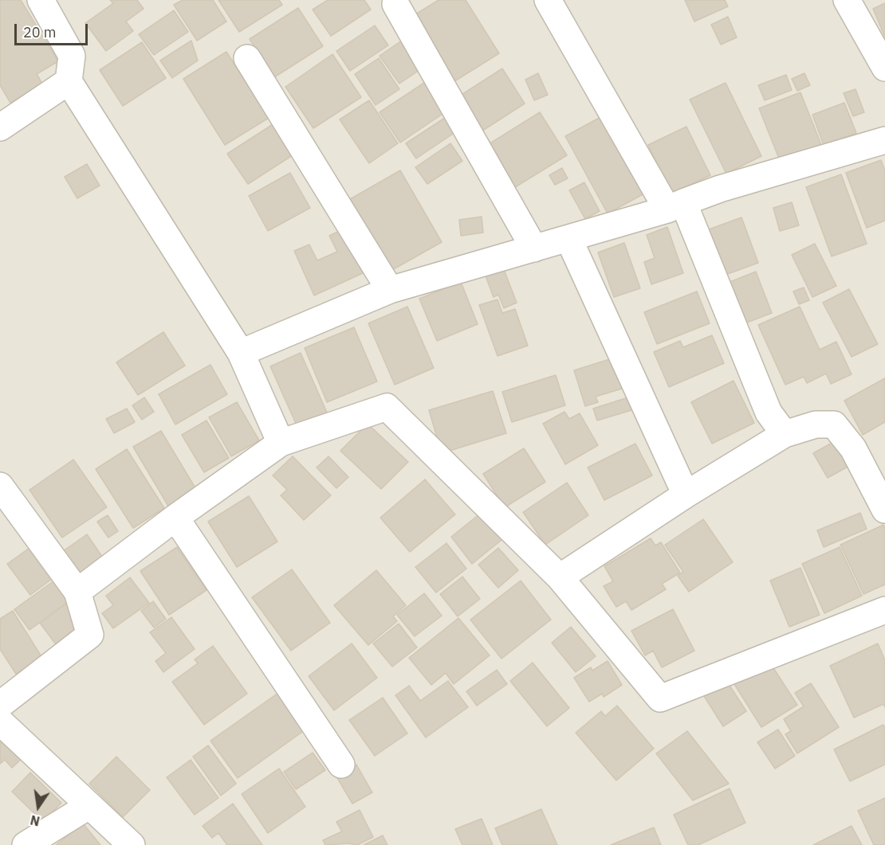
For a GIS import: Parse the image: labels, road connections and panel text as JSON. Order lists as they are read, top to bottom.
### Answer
{
  "scale_bar": "20 m",
  "north": "bottom"
}
